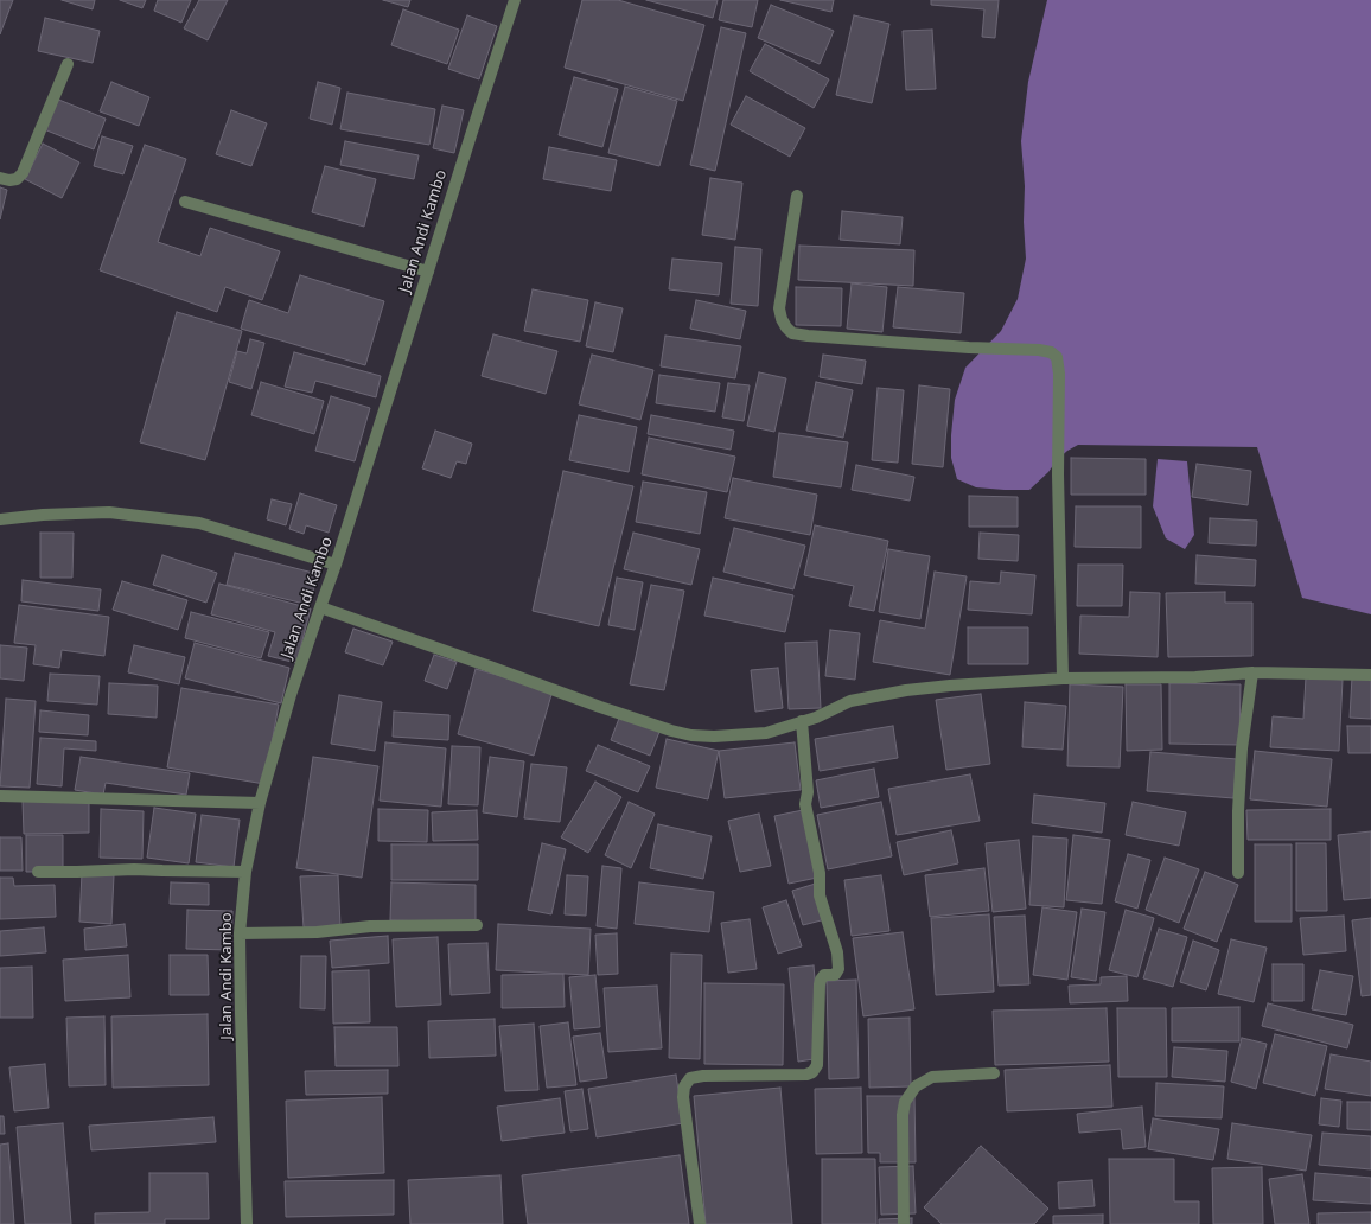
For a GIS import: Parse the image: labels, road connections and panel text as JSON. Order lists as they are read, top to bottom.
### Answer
{
  "streets": {
    "street": ["Jalan Andi Kambo"]
  }
}
